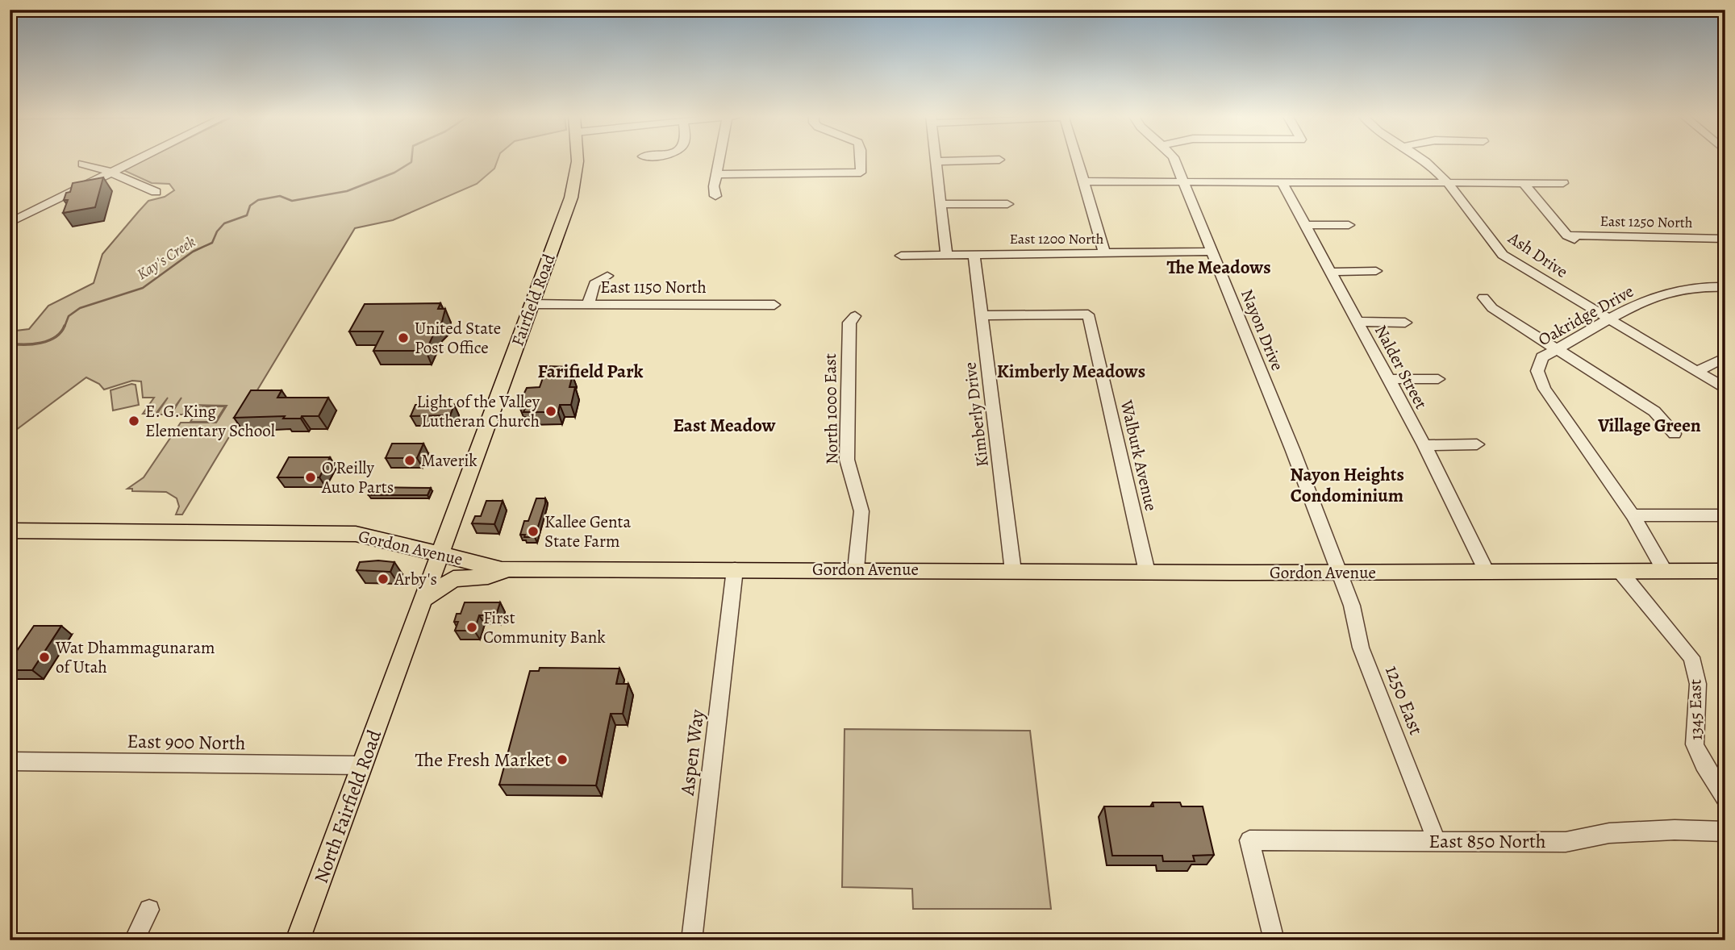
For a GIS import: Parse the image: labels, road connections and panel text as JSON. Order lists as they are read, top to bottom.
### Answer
{
  "streets": {
    "main road": ["Fairfield Road", "Gordon Avenue", "North Fairfield Road"],
    "street": [
      "East 1250 North",
      "East 1200 North",
      "Ash Drive",
      "East 1150 North",
      "Oakridge Drive",
      "Nayon Drive",
      "Nalder Street",
      "North 1000 East",
      "Kimberly Drive",
      "Walburk Avenue",
      "1250 East",
      "1345 East",
      "East 900 North",
      "Aspen Way",
      "East 850 North"
    ]
  },
  "crossings": [
    ["East 1200 North", "Nayon Drive"],
    ["East 1200 North", "Kimberly Drive"],
    ["Ash Drive", "Oakridge Drive"],
    ["East 1150 North", "Fairfield Road"],
    ["Fairfield Road", "Gordon Avenue"],
    ["Fairfield Road", "North Fairfield Road"],
    ["Oakridge Drive", "Gordon Avenue"],
    ["Nayon Drive", "Gordon Avenue"],
    ["Nayon Drive", "1250 East"],
    ["Nalder Street", "Gordon Avenue"],
    ["North 1000 East", "Gordon Avenue"],
    ["Kimberly Drive", "Walburk Avenue"],
    ["Kimberly Drive", "Gordon Avenue"],
    ["Walburk Avenue", "Gordon Avenue"],
    ["Gordon Avenue", "1250 East"],
    ["Gordon Avenue", "1345 East"],
    ["Gordon Avenue", "Aspen Way"],
    ["1250 East", "East 850 North"],
    ["East 900 North", "North Fairfield Road"]
  ],
  "districts": [
    "The Meadows",
    "Farifield Park",
    "Kimberly Meadows",
    "East Meadow",
    "Village Green",
    "Nayon Heights Condominium"
  ],
  "water": ["Kay's Creek"],
  "places": [
    "United State Post Office",
    "Light of the Valley Lutheran Church",
    "E. G. King Elementary School",
    "Maverik",
    "O'Reilly Auto Parts",
    "Kallee Genta State Farm",
    "Arby's",
    "First Community Bank",
    "Wat Dhammagunaram of Utah",
    "The Fresh Market"
  ]
}
